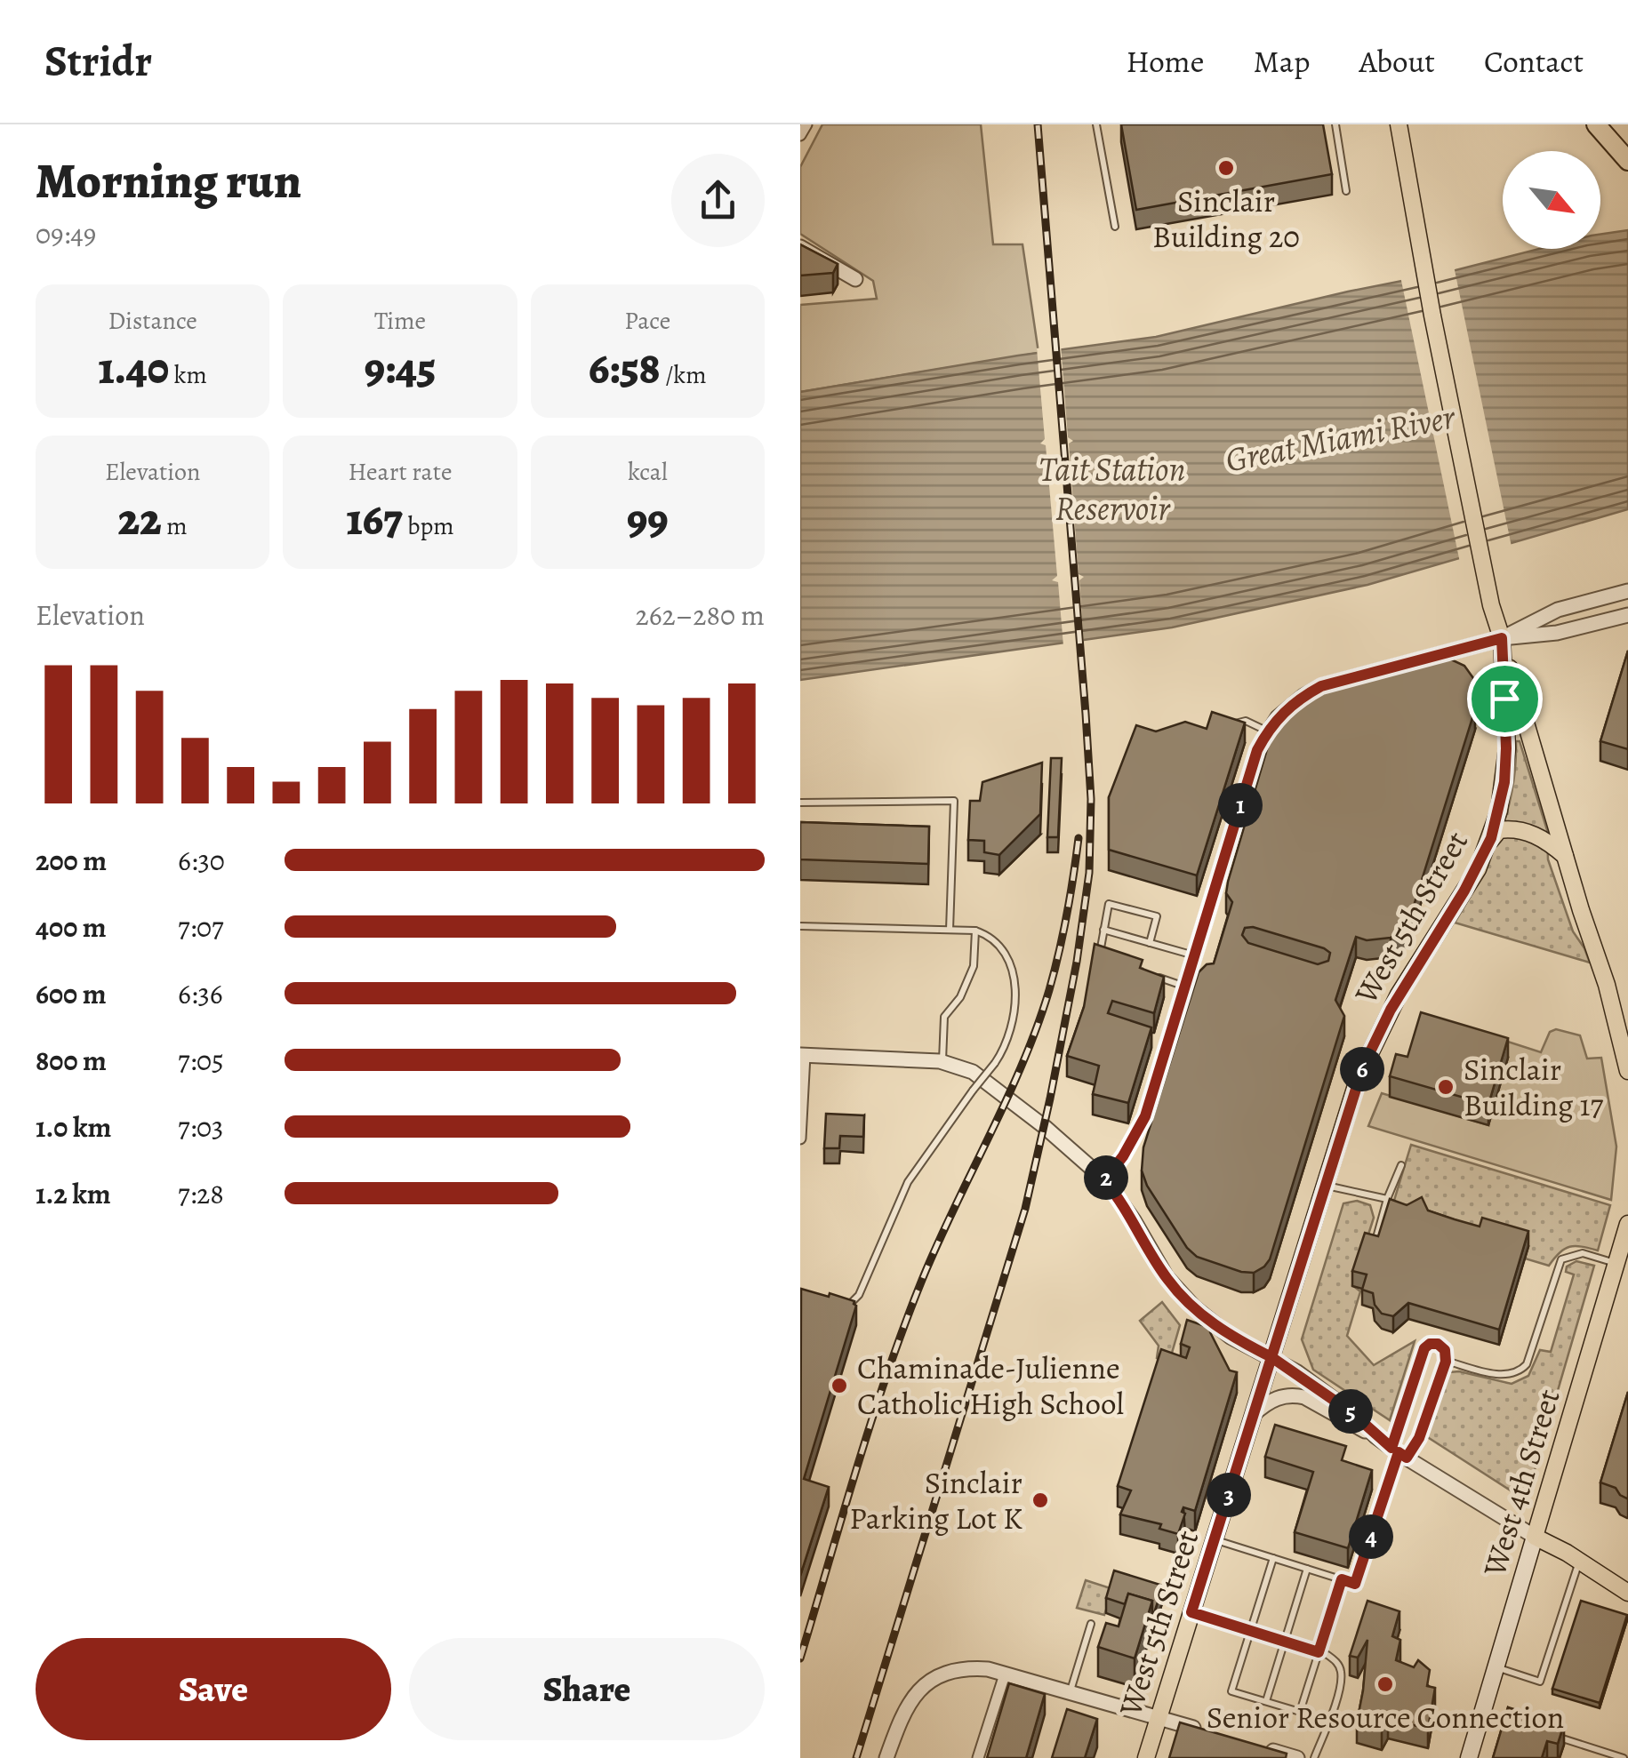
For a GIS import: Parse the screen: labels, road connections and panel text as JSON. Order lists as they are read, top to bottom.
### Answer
{
  "streets": {
    "main road": ["West 5th Street", "West 4th Street"]
  },
  "water": ["Great Miami River", "Tait Station Reservoir"],
  "places": [
    "Sinclair Building 20",
    "Sinclair Building 17",
    "Chaminade-Julienne Catholic High School",
    "Sinclair Parking Lot K",
    "Senior Resource Connection"
  ],
  "north": "bottom right",
  "page": {
    "header": "Stridr",
    "nav": [
      "Home",
      "Map",
      "About",
      "Contact"
    ],
    "heading": ["Morning run", "09:49"],
    "stats": [
      ["Distance", "1.40 km"],
      ["Time", "9:45"],
      ["Pace", "6:58 /km"],
      ["Elevation", "22 m"],
      ["Heart rate", "167 bpm"],
      ["kcal", "99"]
    ],
    "chart": ["Elevation", "262–280 m"],
    "pins": [
      "1",
      "6",
      "2",
      "5",
      "3",
      "4"
    ],
    "list": [
      {
        "name": "200 m",
        "note": "6:30"
      },
      {
        "name": "400 m",
        "note": "7:07"
      },
      {
        "name": "600 m",
        "note": "6:36"
      },
      {
        "name": "800 m",
        "note": "7:05"
      },
      {
        "name": "1.0 km",
        "note": "7:03"
      },
      {
        "name": "1.2 km",
        "note": "7:28"
      }
    ],
    "buttons": ["Save", "Share"]
  }
}
